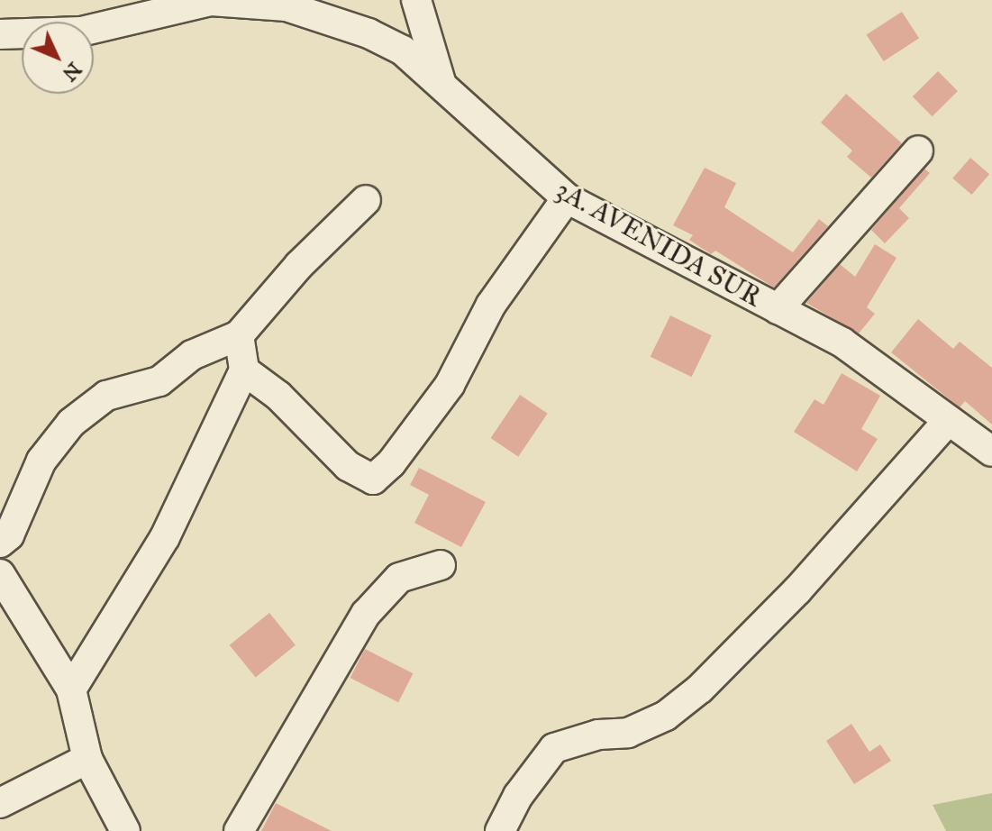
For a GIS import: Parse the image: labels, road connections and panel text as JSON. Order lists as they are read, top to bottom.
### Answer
{
  "streets": {
    "street": ["3A. AVENIDA SUR"]
  },
  "north": "bottom right"
}
